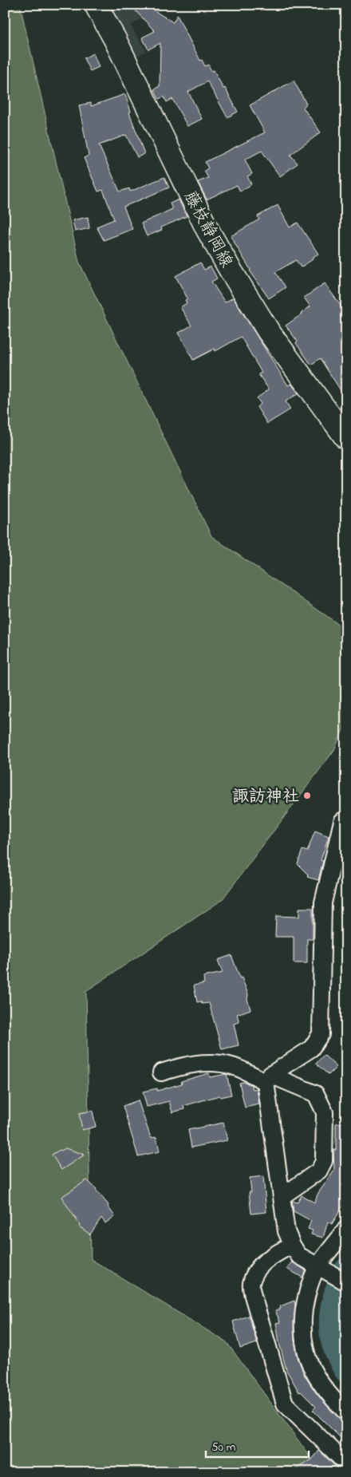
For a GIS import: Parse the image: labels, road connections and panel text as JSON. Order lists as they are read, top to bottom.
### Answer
{
  "streets": {
    "main road": ["藤枝静岡線"]
  },
  "places": ["諏訪神社"],
  "scale_bar": "50 m"
}
